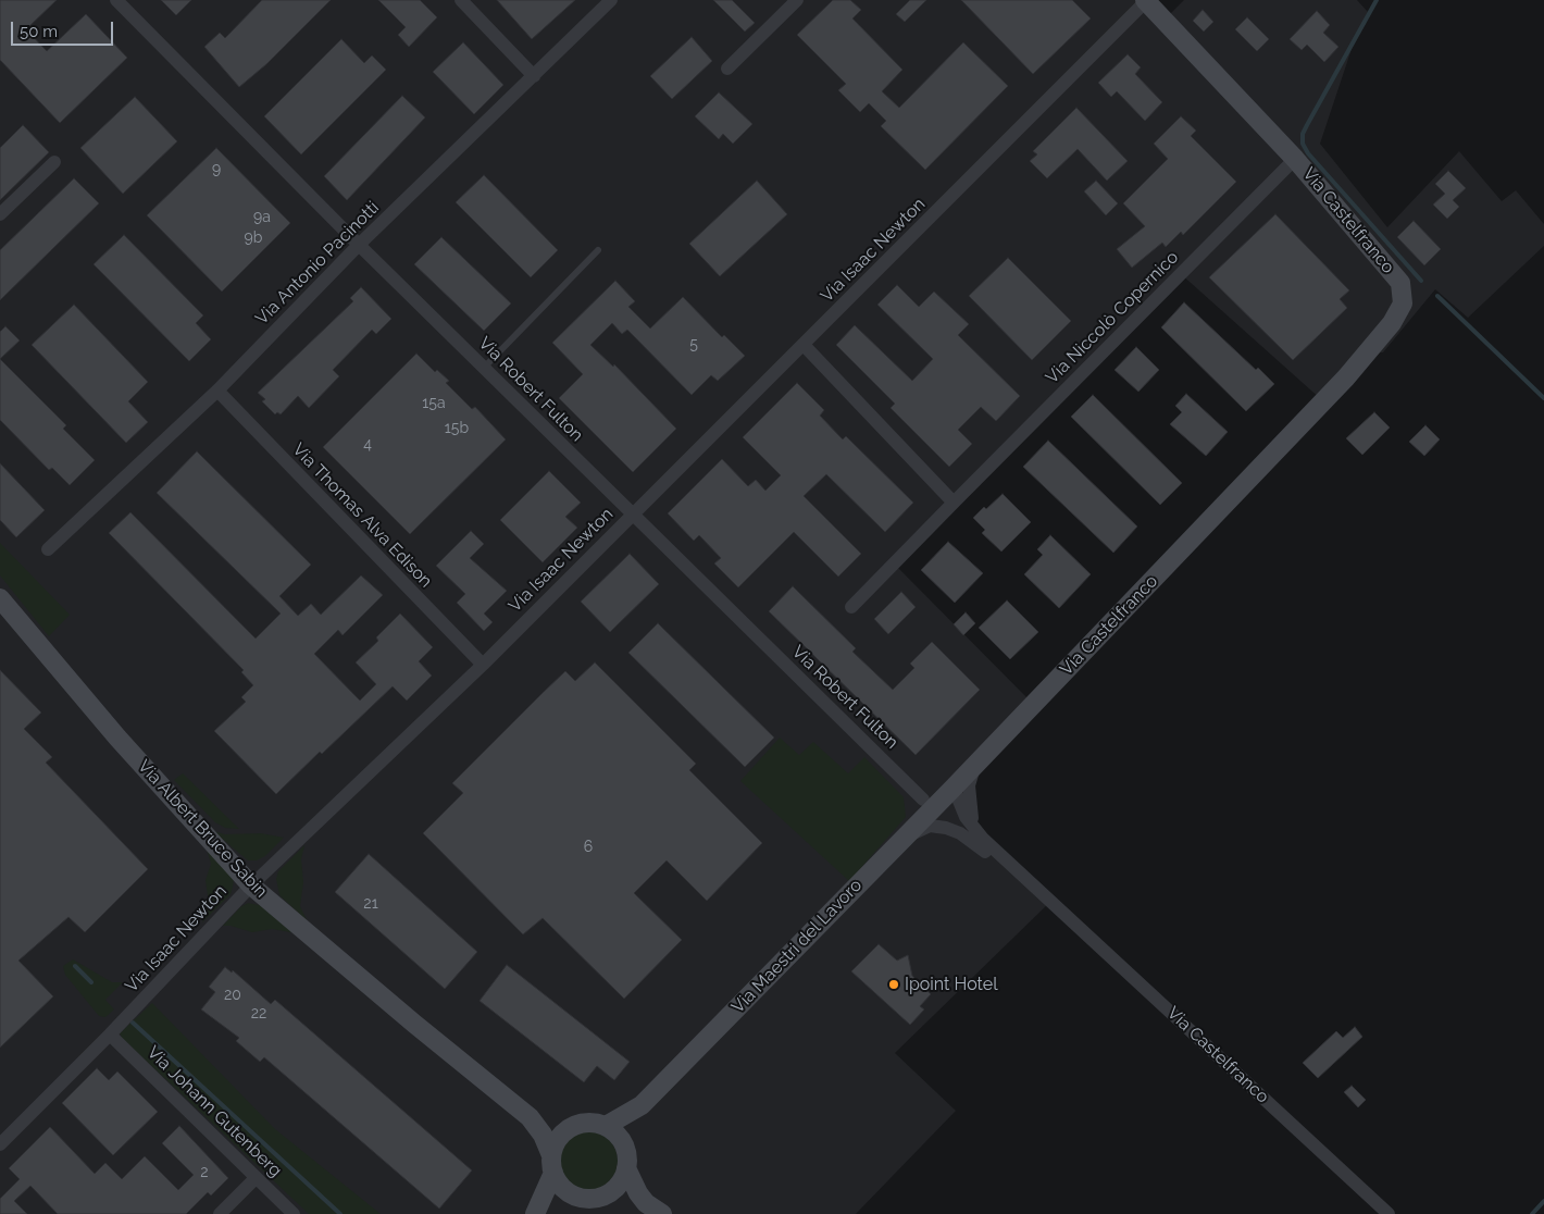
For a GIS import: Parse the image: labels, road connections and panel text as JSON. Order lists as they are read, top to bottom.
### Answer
{
  "streets": {
    "street": [
      "Via Castelfranco",
      "Via Isaac Newton",
      "Via Antonio Pacinotti",
      "Via Niccolò Copernico",
      "Via Robert Fulton",
      "Via Thomas Alva Edison",
      "Via Albert Bruce Sabin",
      "Via Maestri del Lavoro",
      "Via Johann Gutenberg"
    ]
  },
  "crossings": [
    ["Via Castelfranco", "Via Isaac Newton"],
    ["Via Castelfranco", "Via Niccolò Copernico"],
    ["Via Castelfranco", "Via Maestri del Lavoro"],
    ["Via Isaac Newton", "Via Robert Fulton"],
    ["Via Isaac Newton", "Via Thomas Alva Edison"],
    ["Via Isaac Newton", "Via Albert Bruce Sabin"],
    ["Via Isaac Newton", "Via Johann Gutenberg"],
    ["Via Antonio Pacinotti", "Via Robert Fulton"],
    ["Via Antonio Pacinotti", "Via Thomas Alva Edison"],
    ["Via Albert Bruce Sabin", "Via Maestri del Lavoro"]
  ],
  "places": ["Ipoint Hotel"],
  "house_numbers": [
    "9",
    "9a",
    "9b",
    "5",
    "15a",
    "15b",
    "4",
    "6",
    "21",
    "20",
    "22",
    "2"
  ],
  "scale_bar": "50 m"
}
